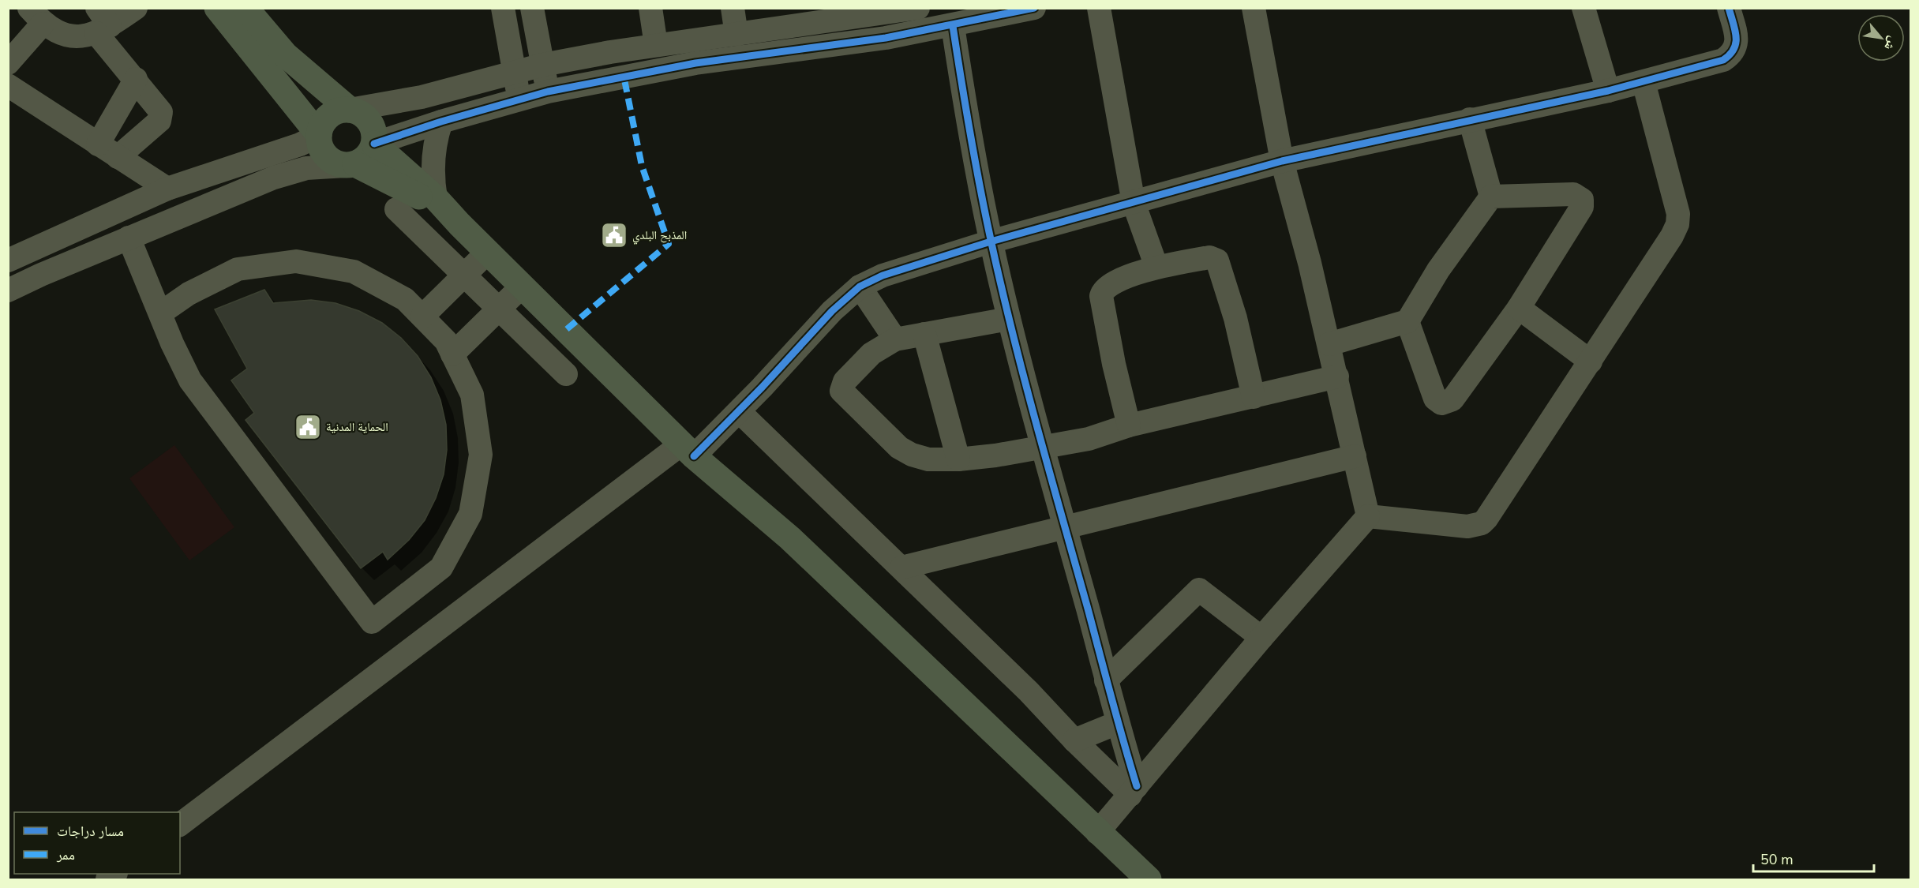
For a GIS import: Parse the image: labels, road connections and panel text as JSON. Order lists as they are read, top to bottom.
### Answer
{
  "places": {
    "public building": ["المذبح البلدي", "الحماية المدنية"]
  },
  "legend": ["مسار دراجات", "ممر"],
  "scale_bar": "50 m",
  "north": "bottom right"
}
